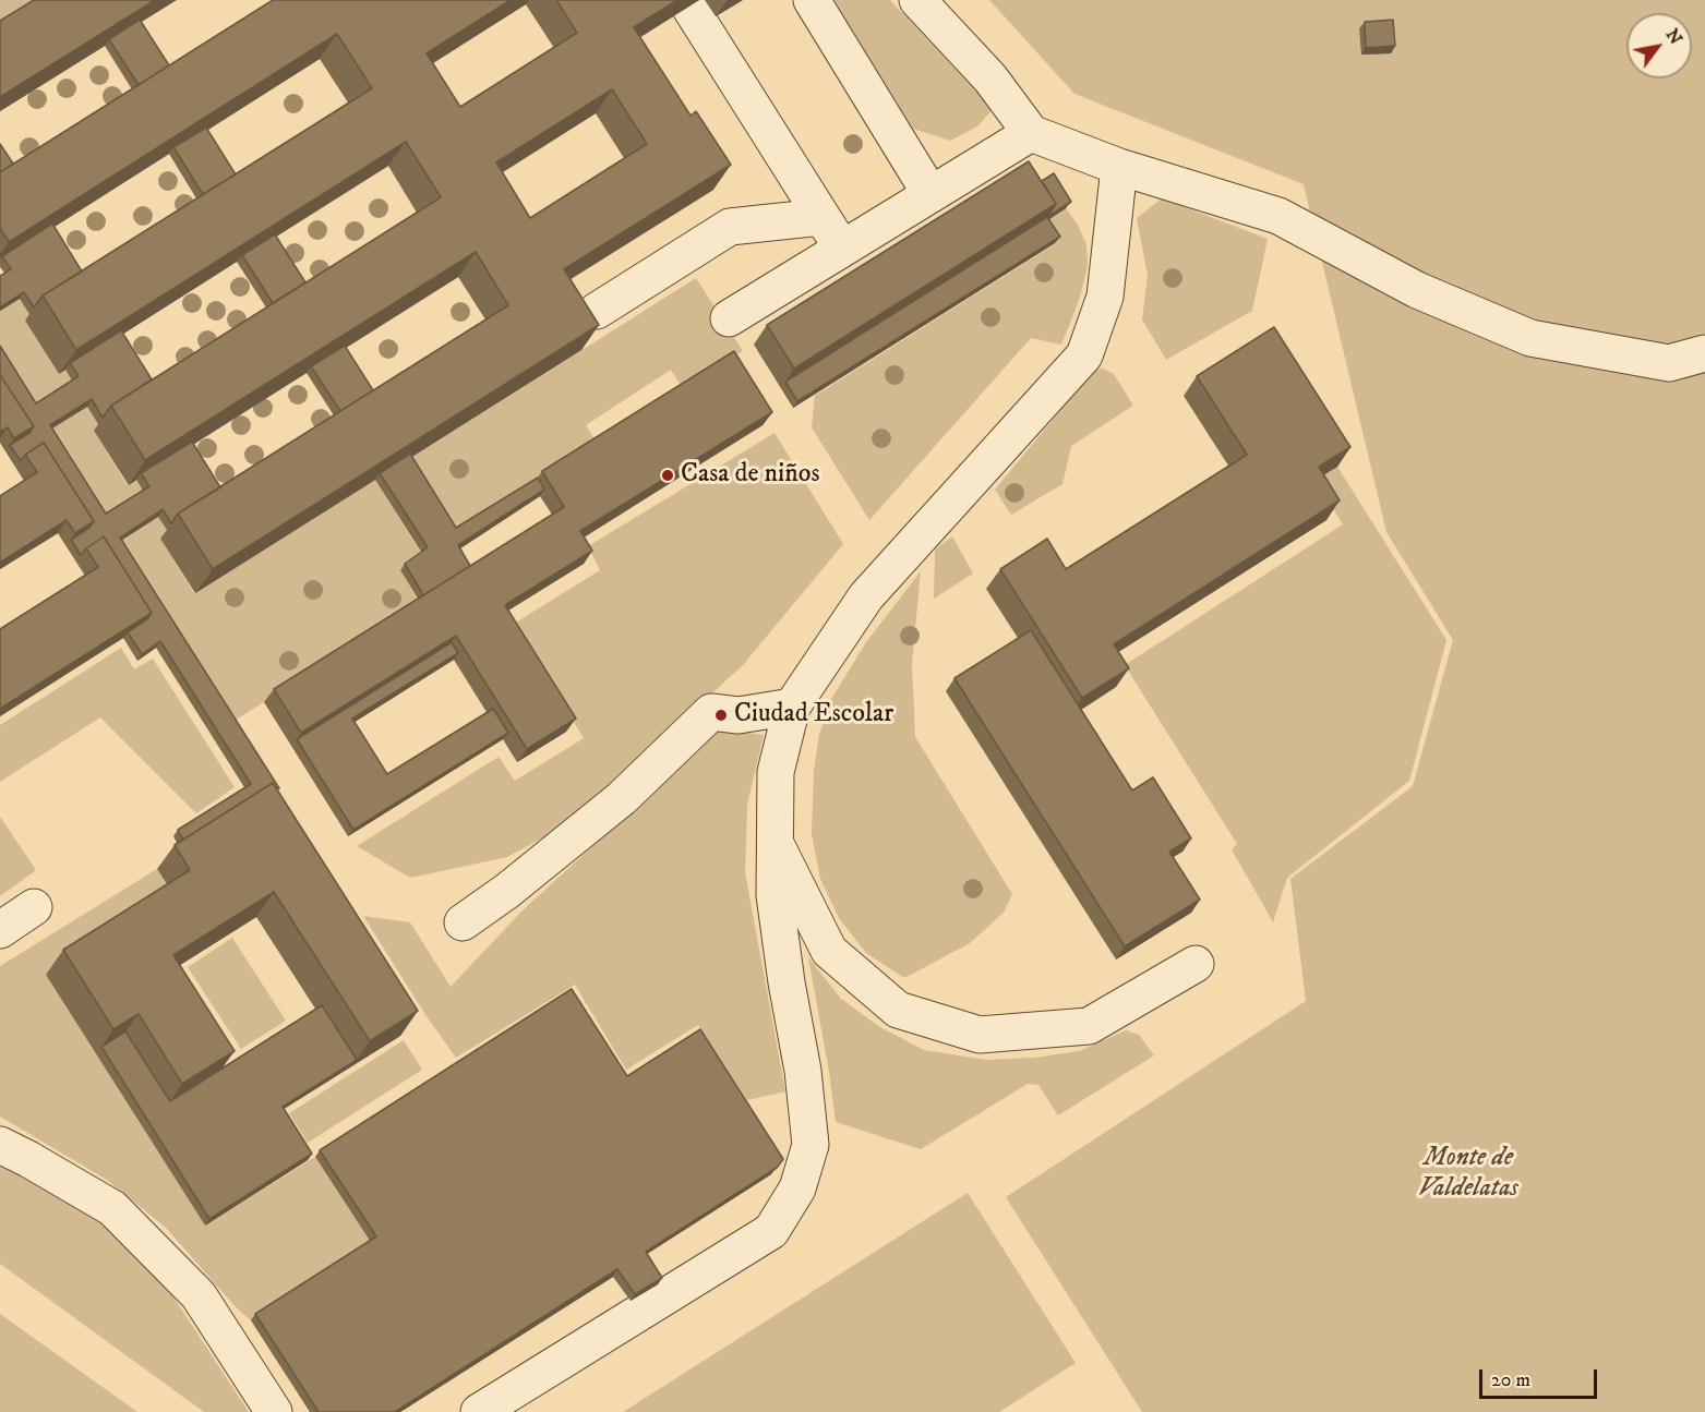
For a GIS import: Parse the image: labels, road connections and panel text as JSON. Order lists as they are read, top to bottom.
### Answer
{
  "parks": ["Monte de Valdelatas"],
  "places": ["Casa de niños", "Ciudad Escolar"],
  "scale_bar": "20 m",
  "north": "top right"
}
